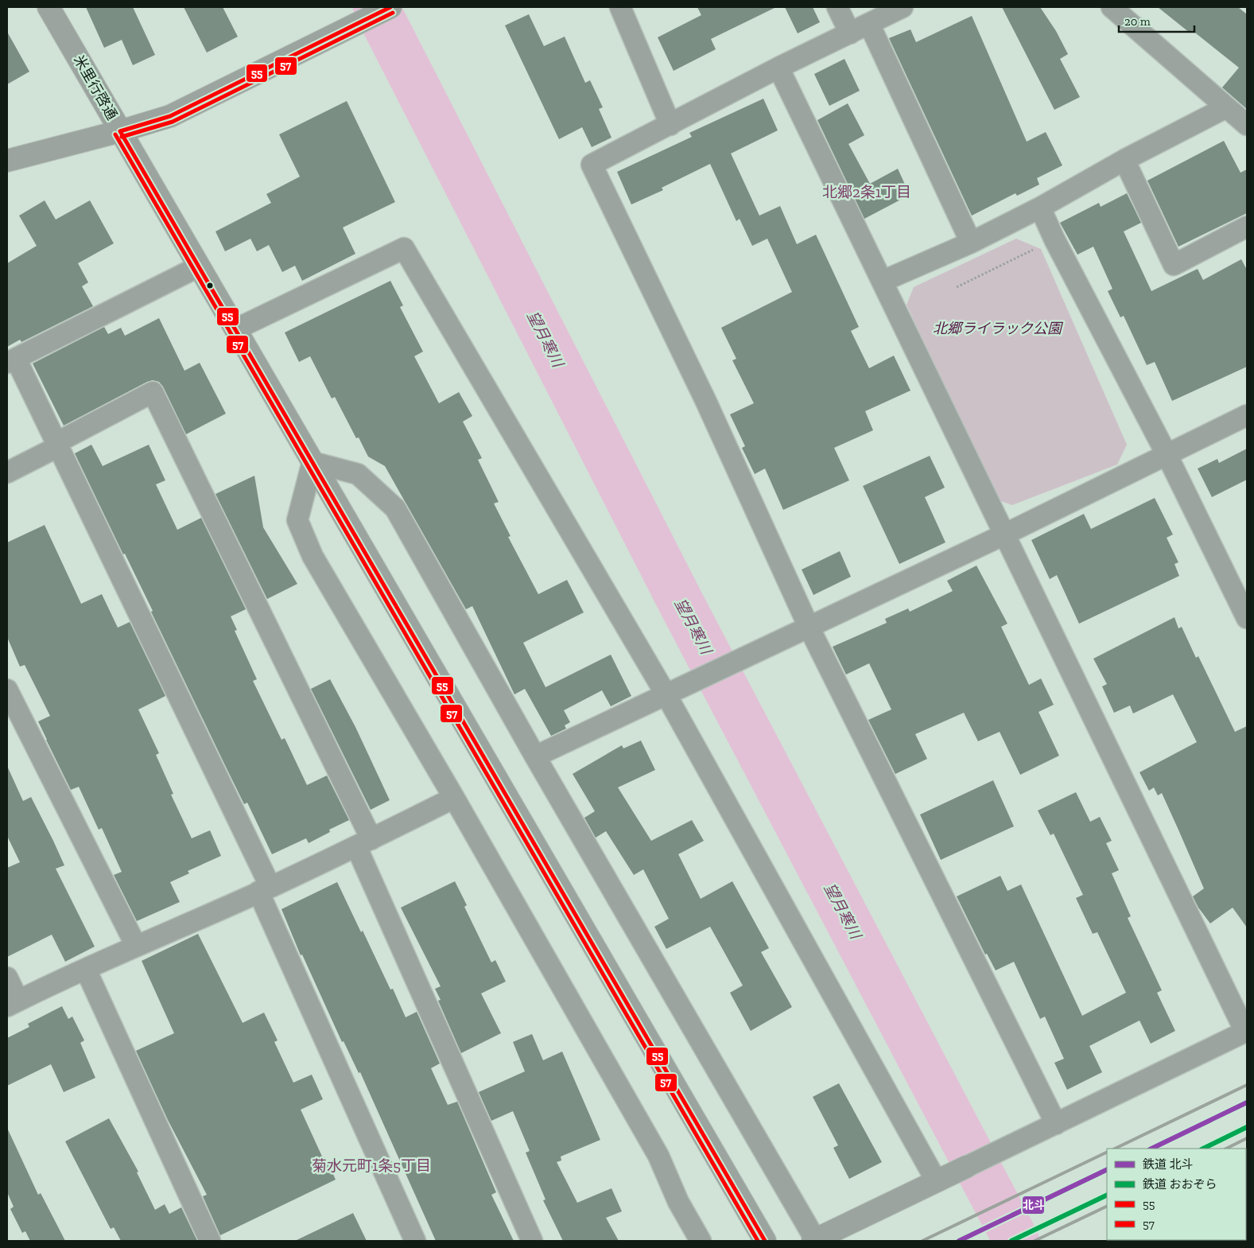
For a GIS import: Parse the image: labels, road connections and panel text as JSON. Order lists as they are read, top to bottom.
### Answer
{
  "streets": {
    "street": ["米里行啓通"]
  },
  "districts": ["北郷2条1丁目", "菊水元町1条5丁目"],
  "water": ["望月寒川"],
  "parks": ["北郷ライラック公園"],
  "lines": [
    "transit line 55",
    "transit line 57",
    "rail line 北斗",
    "rail line おおぞら"
  ],
  "legend": [
    "鉄道 北斗",
    "鉄道 おおぞら",
    "55",
    "57"
  ],
  "scale_bar": "20 m"
}
